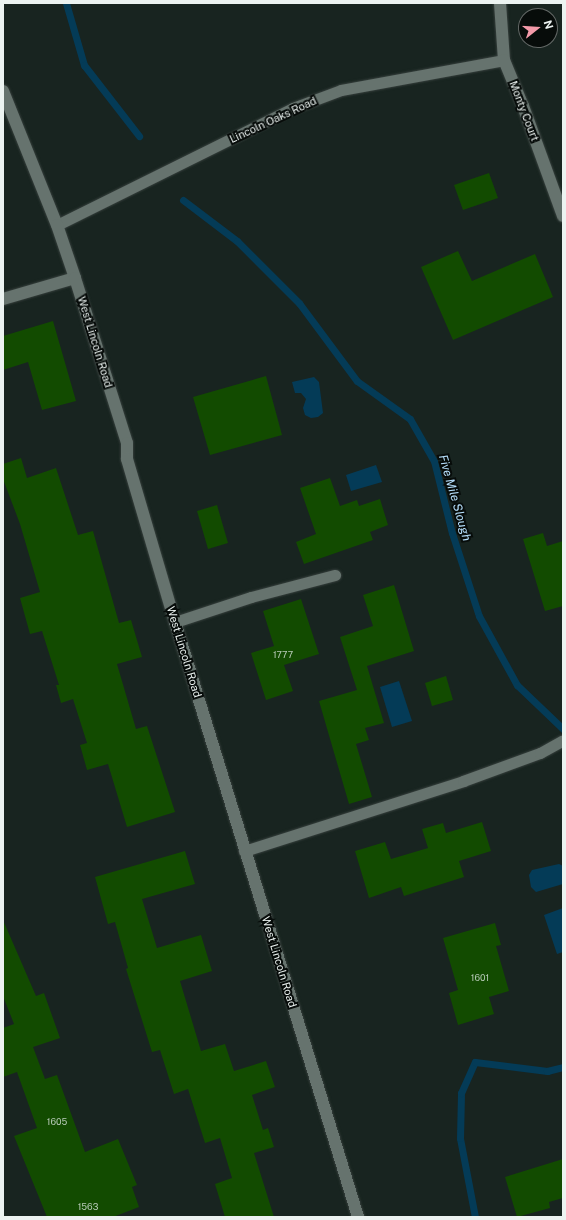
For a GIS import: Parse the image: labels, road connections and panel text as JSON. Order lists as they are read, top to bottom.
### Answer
{
  "streets": {
    "street": ["Monty Court", "West Lincoln Road"],
    "lane": ["Lincoln Oaks Road"]
  },
  "crossings": [
    ["Monty Court", "Lincoln Oaks Road"],
    ["Lincoln Oaks Road", "West Lincoln Road"]
  ],
  "water": ["Five Mile Slough"],
  "house_numbers": [
    "1777",
    "1601",
    "1605",
    "1563"
  ],
  "north": "right"
}
